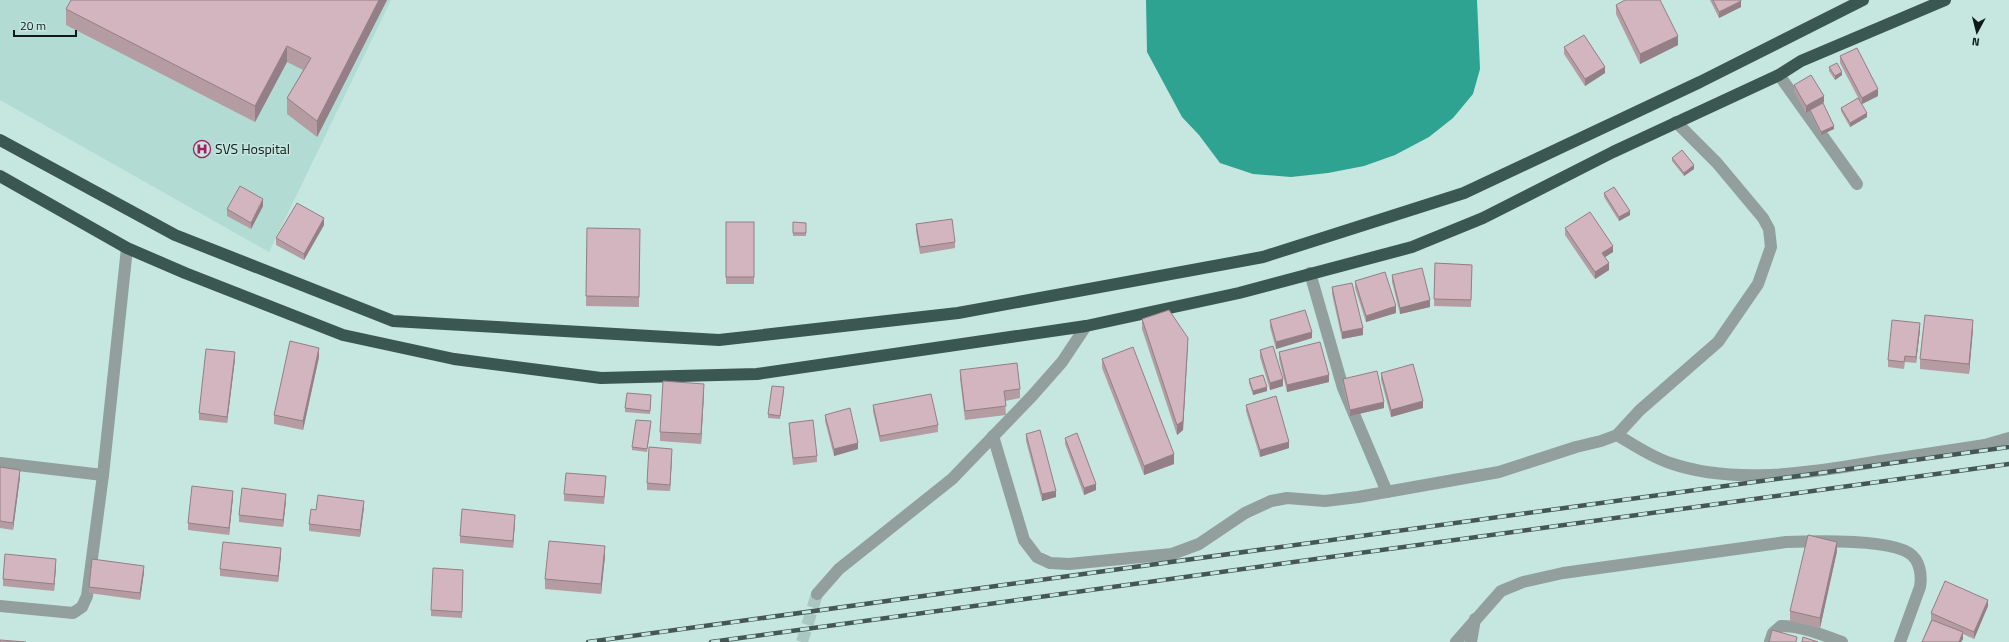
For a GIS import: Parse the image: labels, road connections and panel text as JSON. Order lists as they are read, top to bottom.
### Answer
{
  "places": {
    "hospital": ["SVS Hospital"]
  },
  "scale_bar": "20 m",
  "north": "bottom"
}
